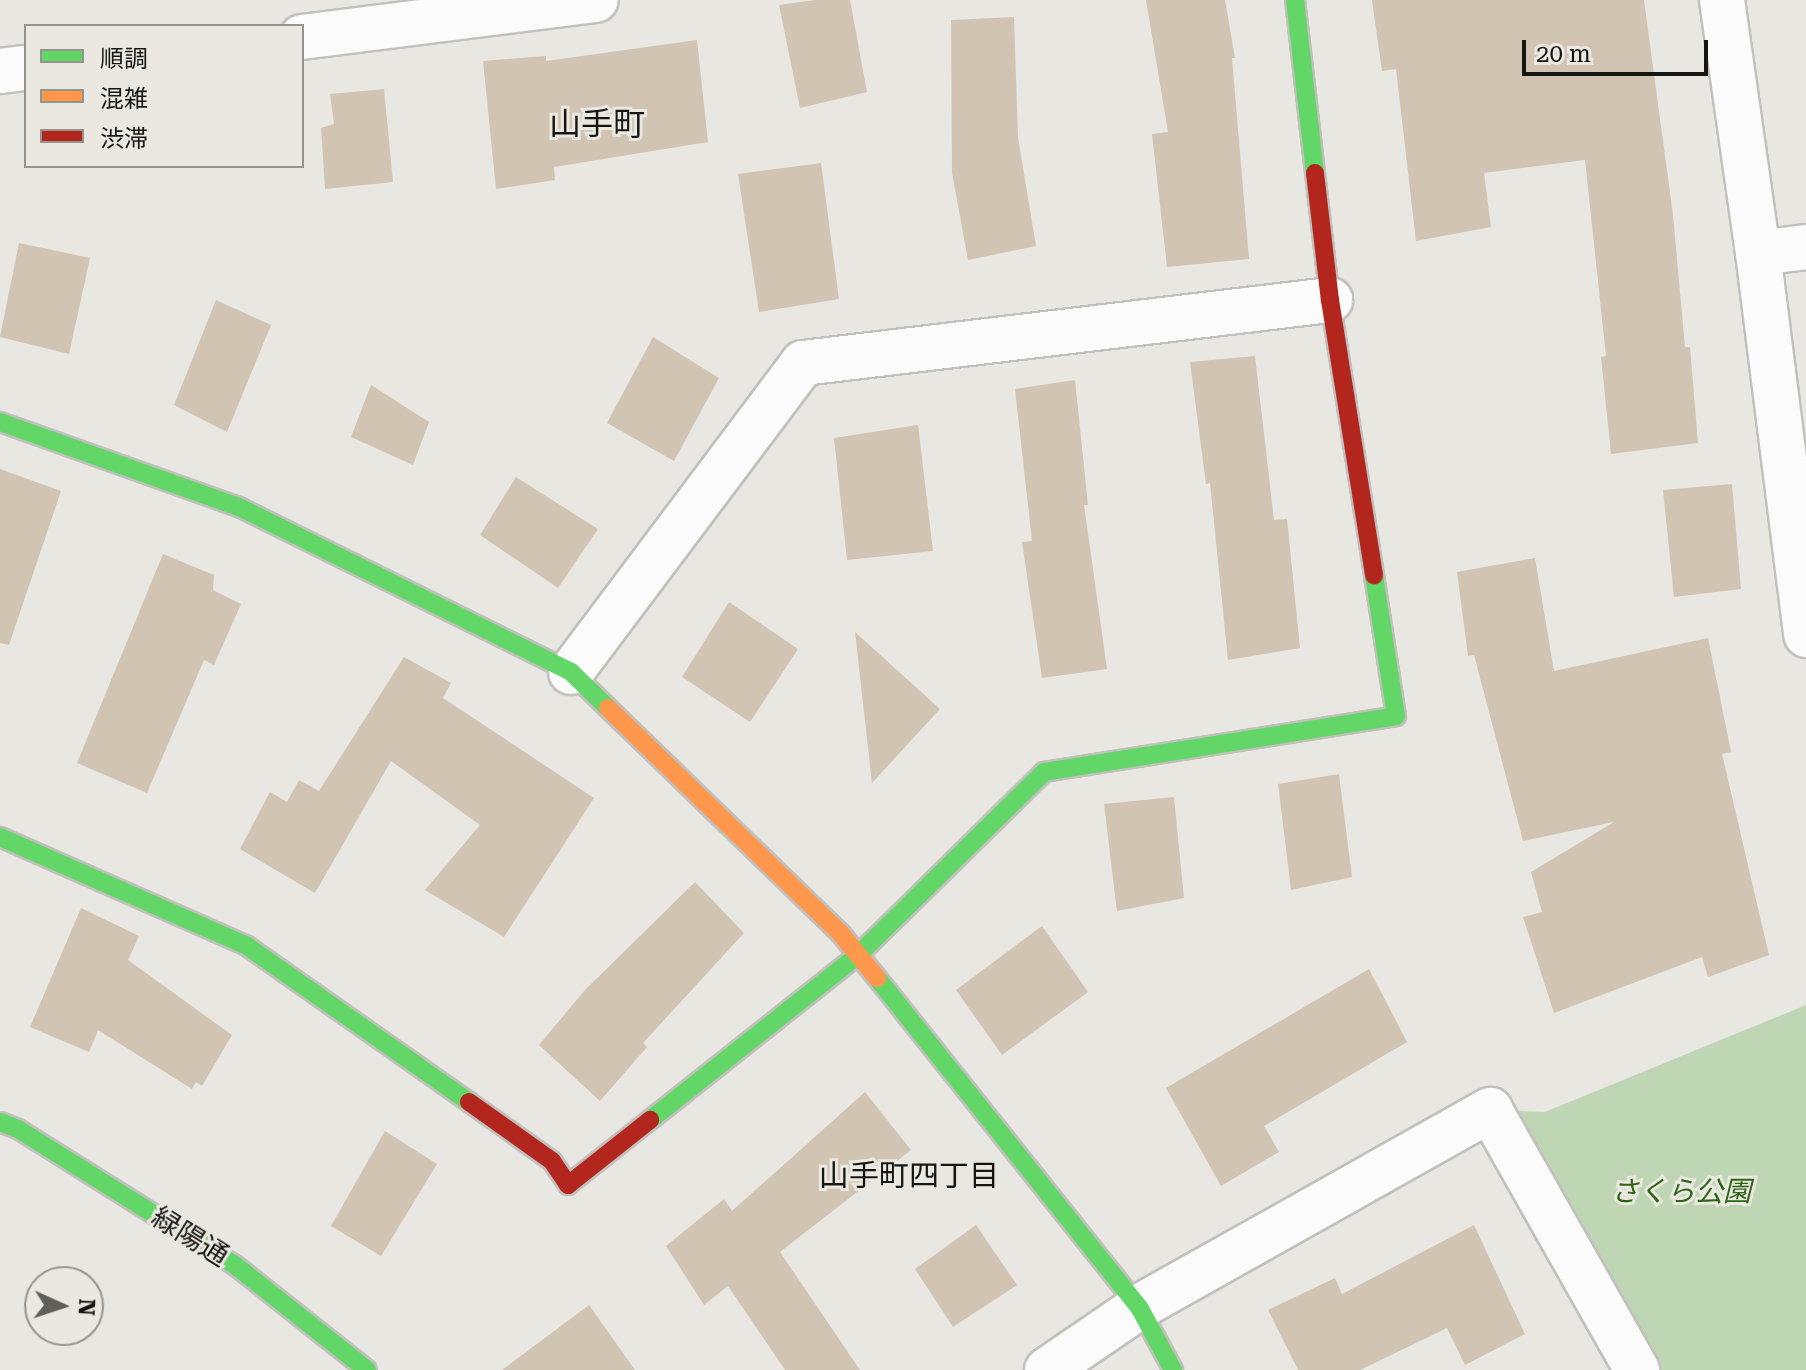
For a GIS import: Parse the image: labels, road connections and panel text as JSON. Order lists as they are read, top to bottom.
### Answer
{
  "streets": {
    "street": ["緑陽通"]
  },
  "districts": ["山手町", "山手町四丁目"],
  "parks": ["さくら公園"],
  "legend": ["順調", "混雑", "渋滞"],
  "scale_bar": "20 m",
  "north": "right"
}
